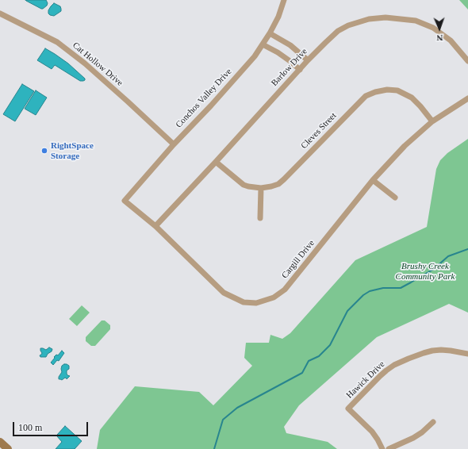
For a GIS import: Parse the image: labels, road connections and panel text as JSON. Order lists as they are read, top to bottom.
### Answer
{
  "streets": {
    "street": [
      "Cat Hollow Drive",
      "Barlow Drive",
      "Conchos Valley Drive",
      "Cleves Street",
      "Cargill Drive",
      "Hawick Drive"
    ]
  },
  "crossings": [
    ["Cat Hollow Drive", "Conchos Valley Drive"],
    ["Barlow Drive", "Cleves Street"],
    ["Barlow Drive", "Cargill Drive"],
    ["Conchos Valley Drive", "Cargill Drive"],
    ["Cleves Street", "Cargill Drive"]
  ],
  "parks": ["Brushy Creek Community Park"],
  "places": ["RightSpace Storage"],
  "scale_bar": "100 m",
  "north": "bottom"
}
